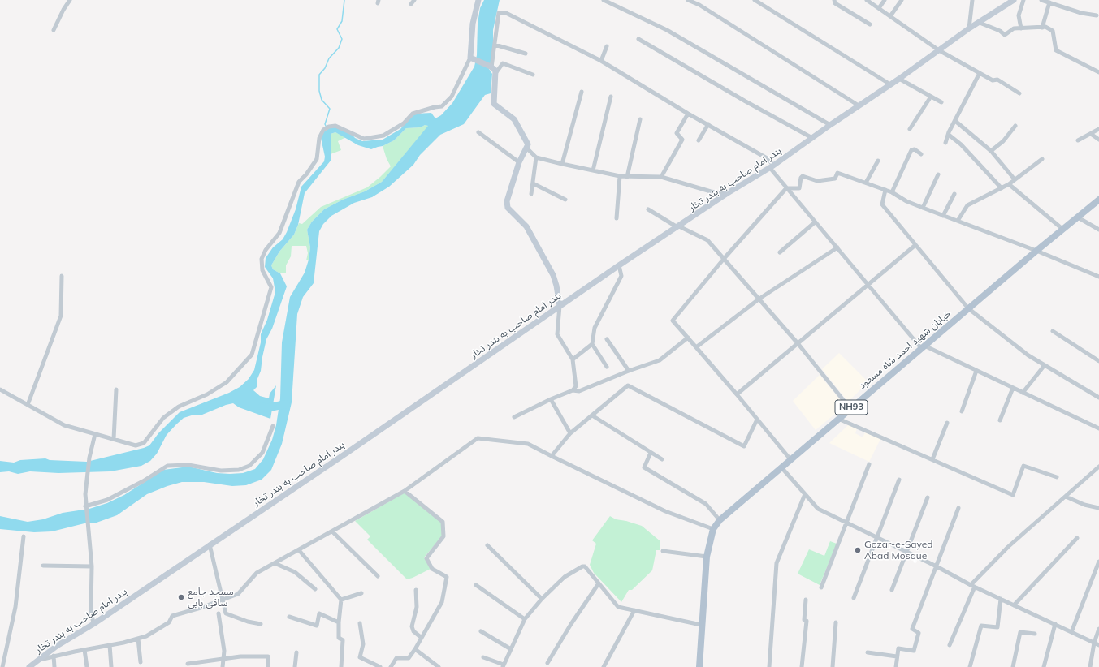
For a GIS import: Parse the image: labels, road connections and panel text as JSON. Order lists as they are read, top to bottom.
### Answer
{
  "streets": {
    "main road": ["بندر امام صاحب به بندر تخار", "خیابان شهید احمد شاه مسعود", "NH93"]
  },
  "places": ["Gozar-e-Sayed Abad Mosque", "مسجد جامع ساقی بایی"]
}
